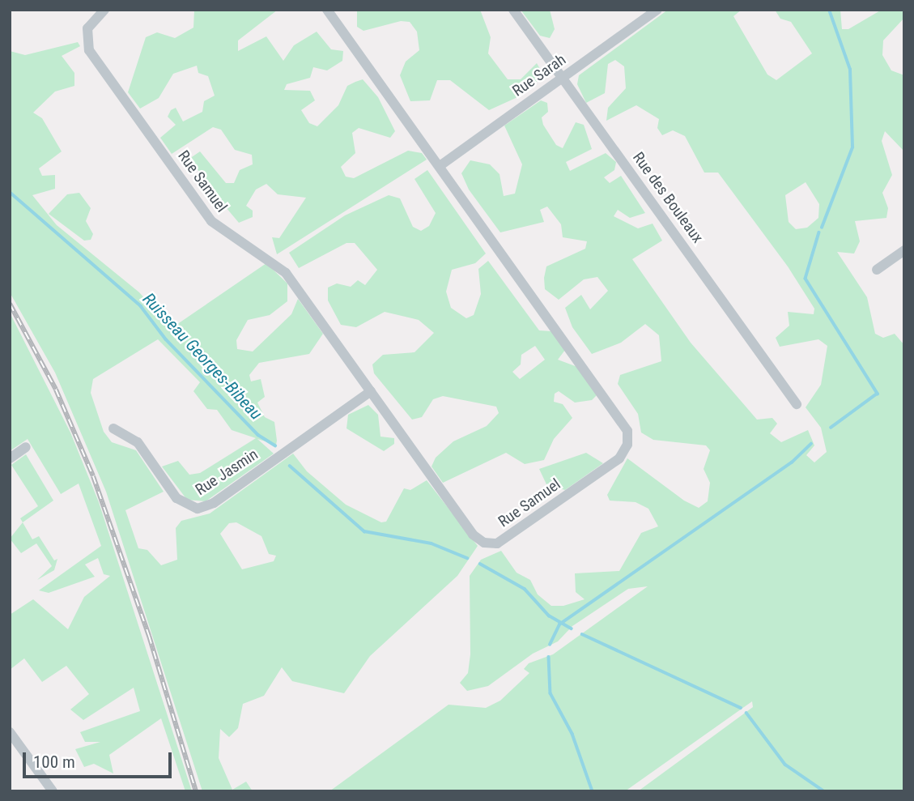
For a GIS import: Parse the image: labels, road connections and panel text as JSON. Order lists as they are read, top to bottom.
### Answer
{
  "streets": {
    "street": [
      "Rue Sarah",
      "Rue Samuel",
      "Rue des Bouleaux",
      "Rue Jasmin"
    ]
  },
  "crossings": [
    ["Rue Sarah", "Rue Samuel"],
    ["Rue Sarah", "Rue des Bouleaux"],
    ["Rue Samuel", "Rue Jasmin"]
  ],
  "water": ["Ruisseau Georges-Bibeau"],
  "scale_bar": "100 m"
}
